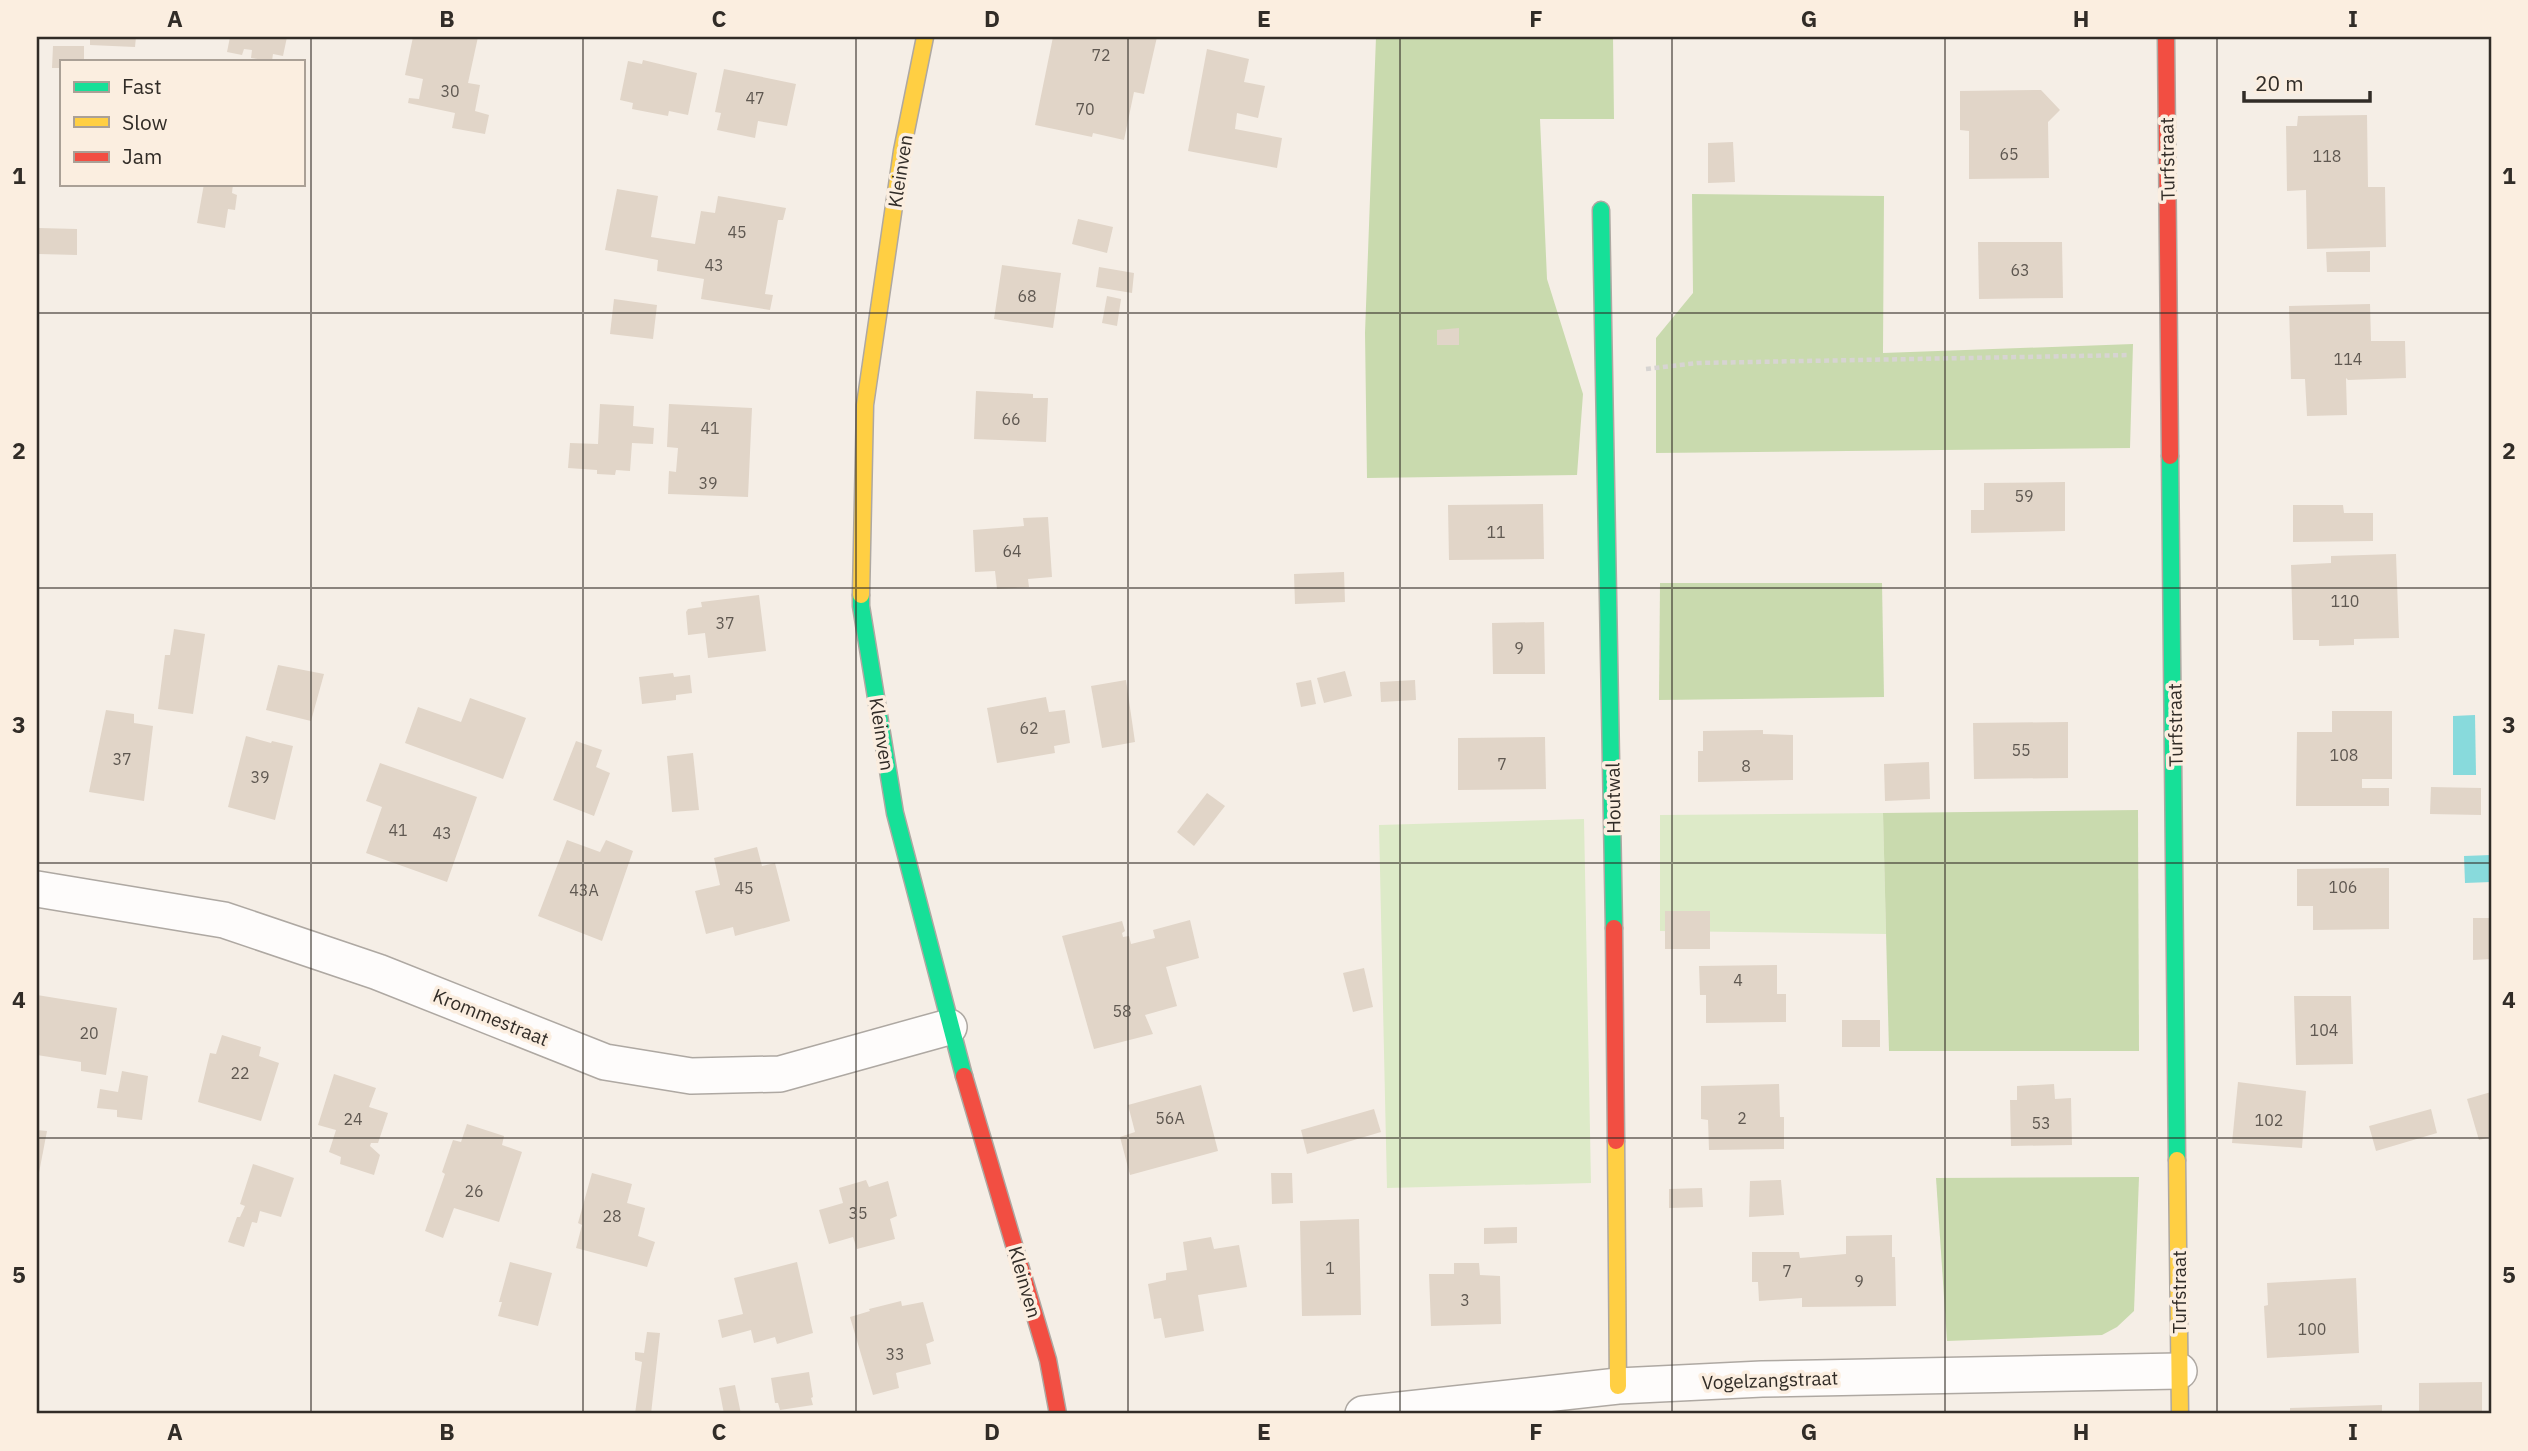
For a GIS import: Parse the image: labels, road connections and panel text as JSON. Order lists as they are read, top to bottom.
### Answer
{
  "streets": {
    "street": [
      "Turfstraat",
      "Kleinven",
      "Houtwal",
      "Krommestraat",
      "Vogelzangstraat"
    ]
  },
  "crossings": [
    ["Turfstraat", "Vogelzangstraat"],
    ["Kleinven", "Krommestraat"],
    ["Houtwal", "Vogelzangstraat"]
  ],
  "house_numbers": [
    "72",
    "30",
    "47",
    "70",
    "65",
    "118",
    "45",
    "43",
    "63",
    "68",
    "114",
    "66",
    "41",
    "39",
    "59",
    "11",
    "64",
    "110",
    "37",
    "9",
    "62",
    "55",
    "108",
    "37",
    "7",
    "8",
    "39",
    "41",
    "43",
    "106",
    "45",
    "43A",
    "4",
    "58",
    "104",
    "20",
    "22",
    "56A",
    "2",
    "24",
    "102",
    "53",
    "26",
    "35",
    "28",
    "1",
    "7",
    "9",
    "3",
    "100",
    "33"
  ],
  "legend": ["Fast", "Slow", "Jam"],
  "scale_bar": "20 m",
  "grid": {
    "columns": [
      "A",
      "B",
      "C",
      "D",
      "E",
      "F",
      "G",
      "H",
      "I"
    ],
    "rows": [
      "1",
      "2",
      "3",
      "4",
      "5"
    ]
  }
}
